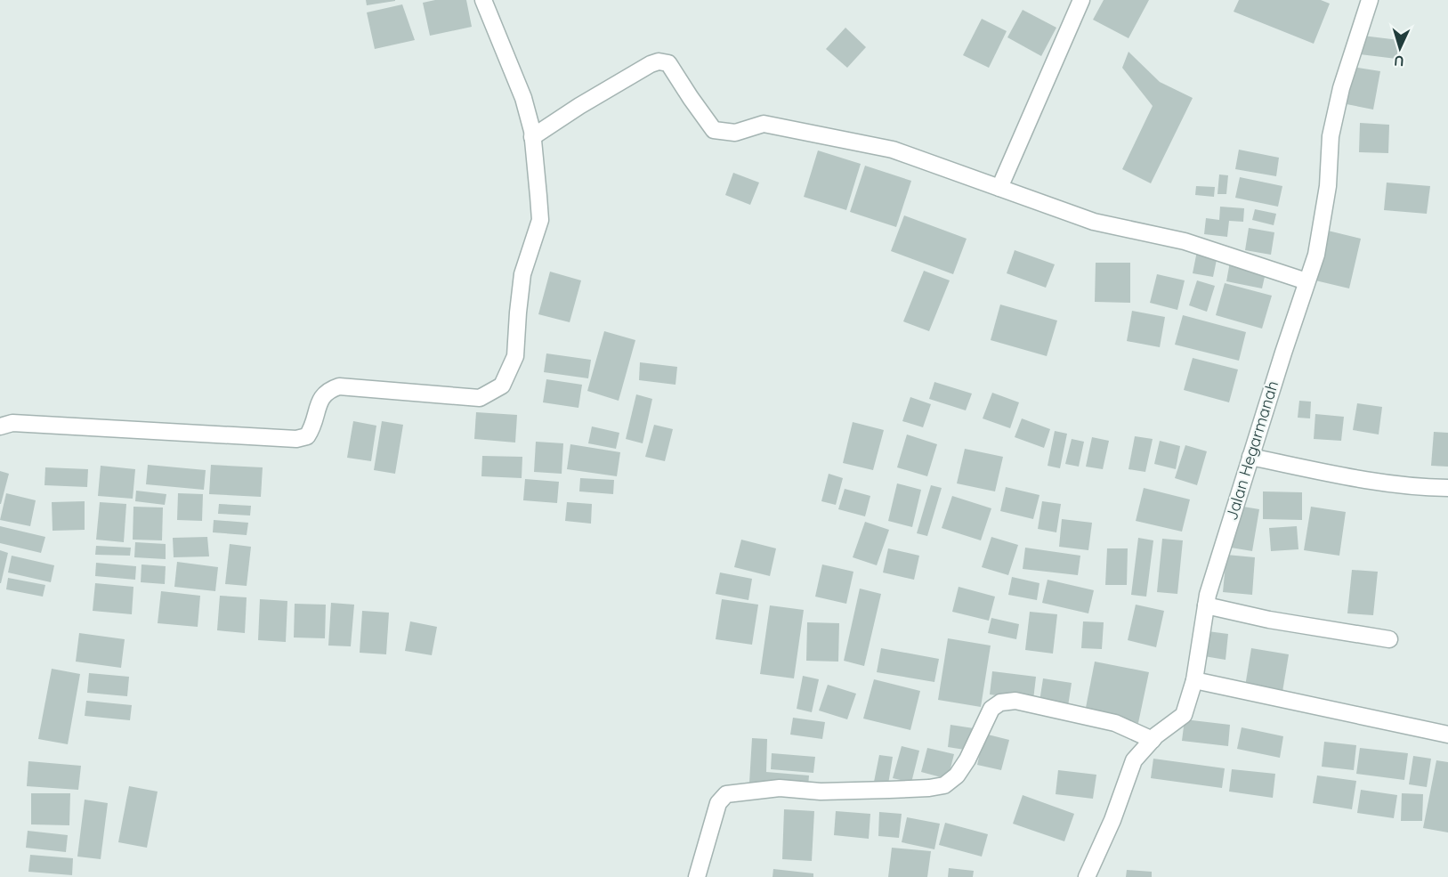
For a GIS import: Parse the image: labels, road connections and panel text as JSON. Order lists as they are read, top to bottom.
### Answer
{
  "streets": {
    "street": ["Jalan Hegarmanah"]
  },
  "north": "bottom"
}
